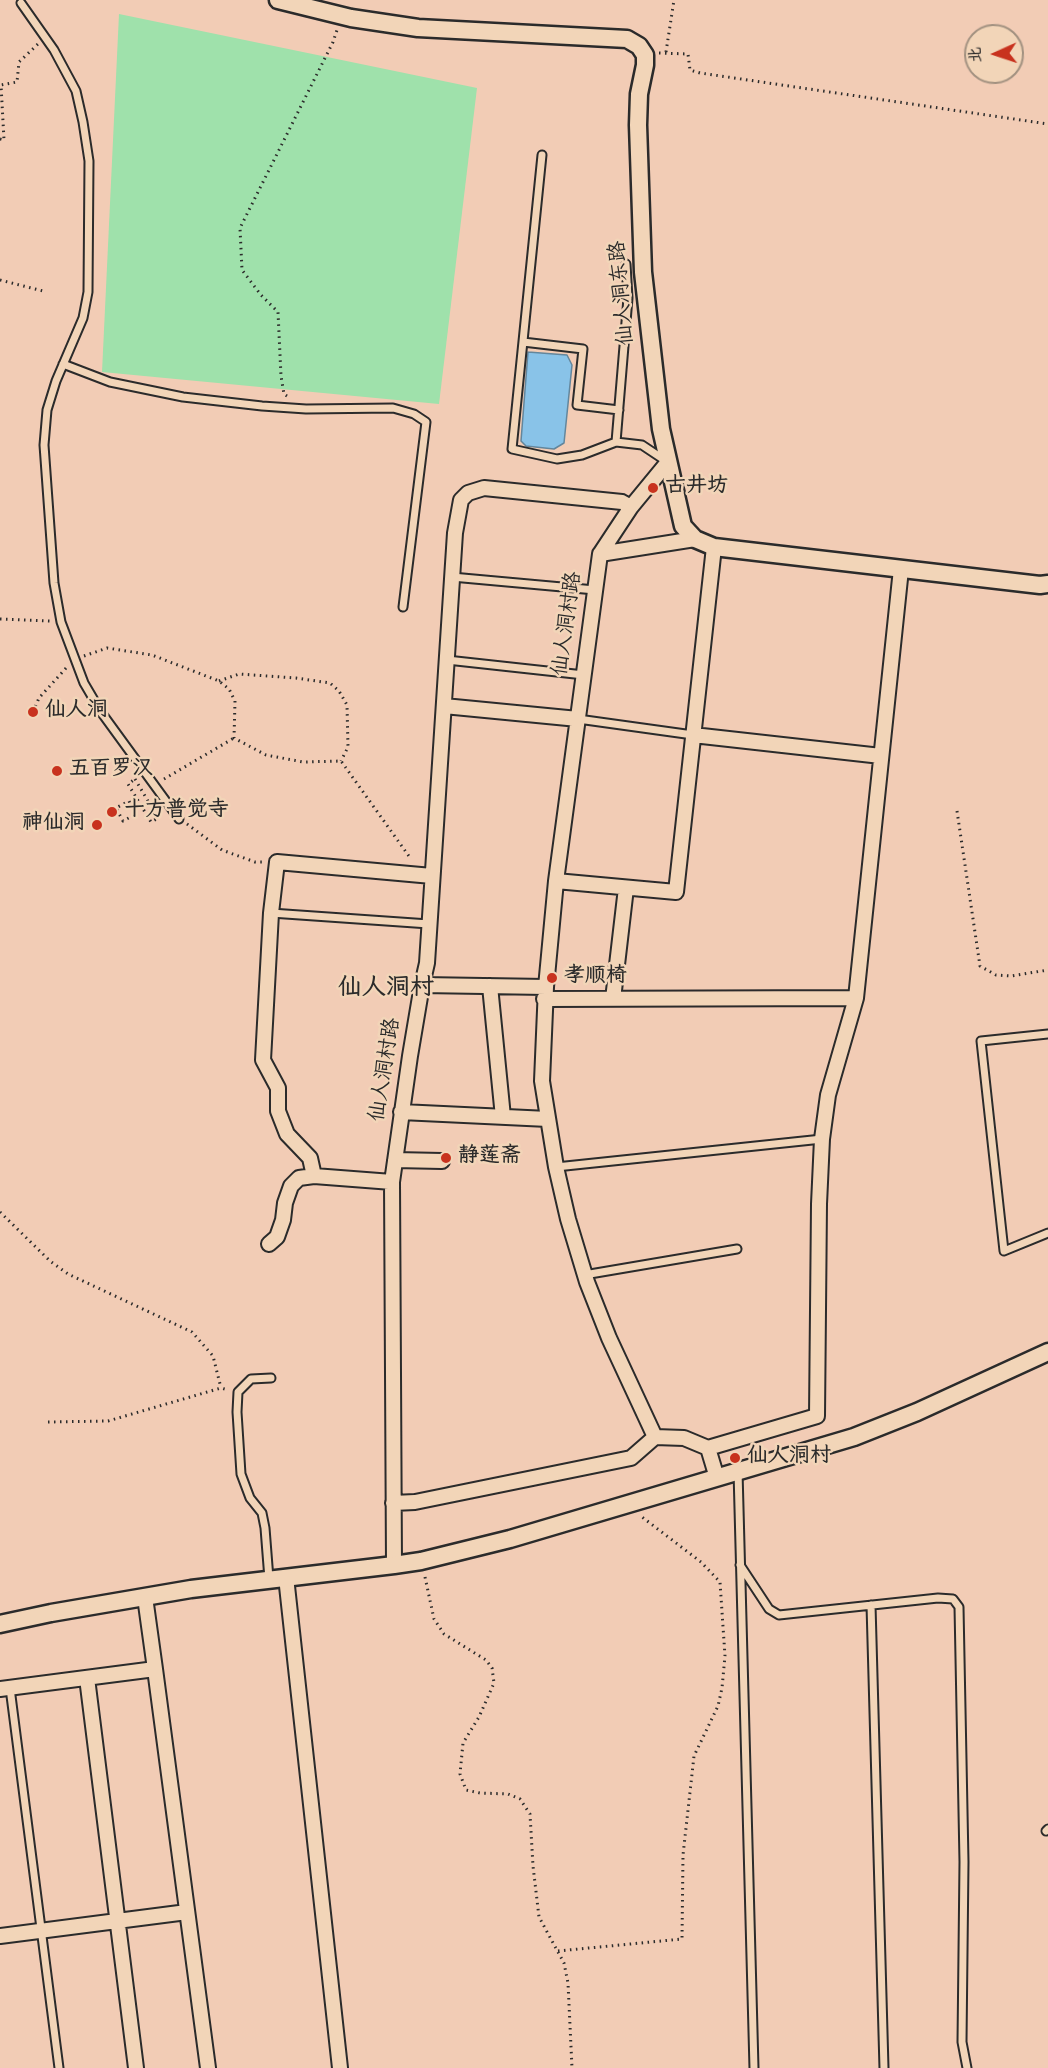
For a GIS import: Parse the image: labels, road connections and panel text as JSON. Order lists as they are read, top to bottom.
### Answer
{
  "streets": {
    "street": ["仙人洞东路", "仙人洞村路"]
  },
  "crossings": [
    ["仙人洞东路", "仙人洞村路"]
  ],
  "districts": ["仙人洞村"],
  "places": [
    "古井坊",
    "仙人洞",
    "五百罗汉",
    "十方普觉寺",
    "神仙洞",
    "孝顺椅",
    "静莲斋",
    "仙人洞村"
  ],
  "north": "left"
}
